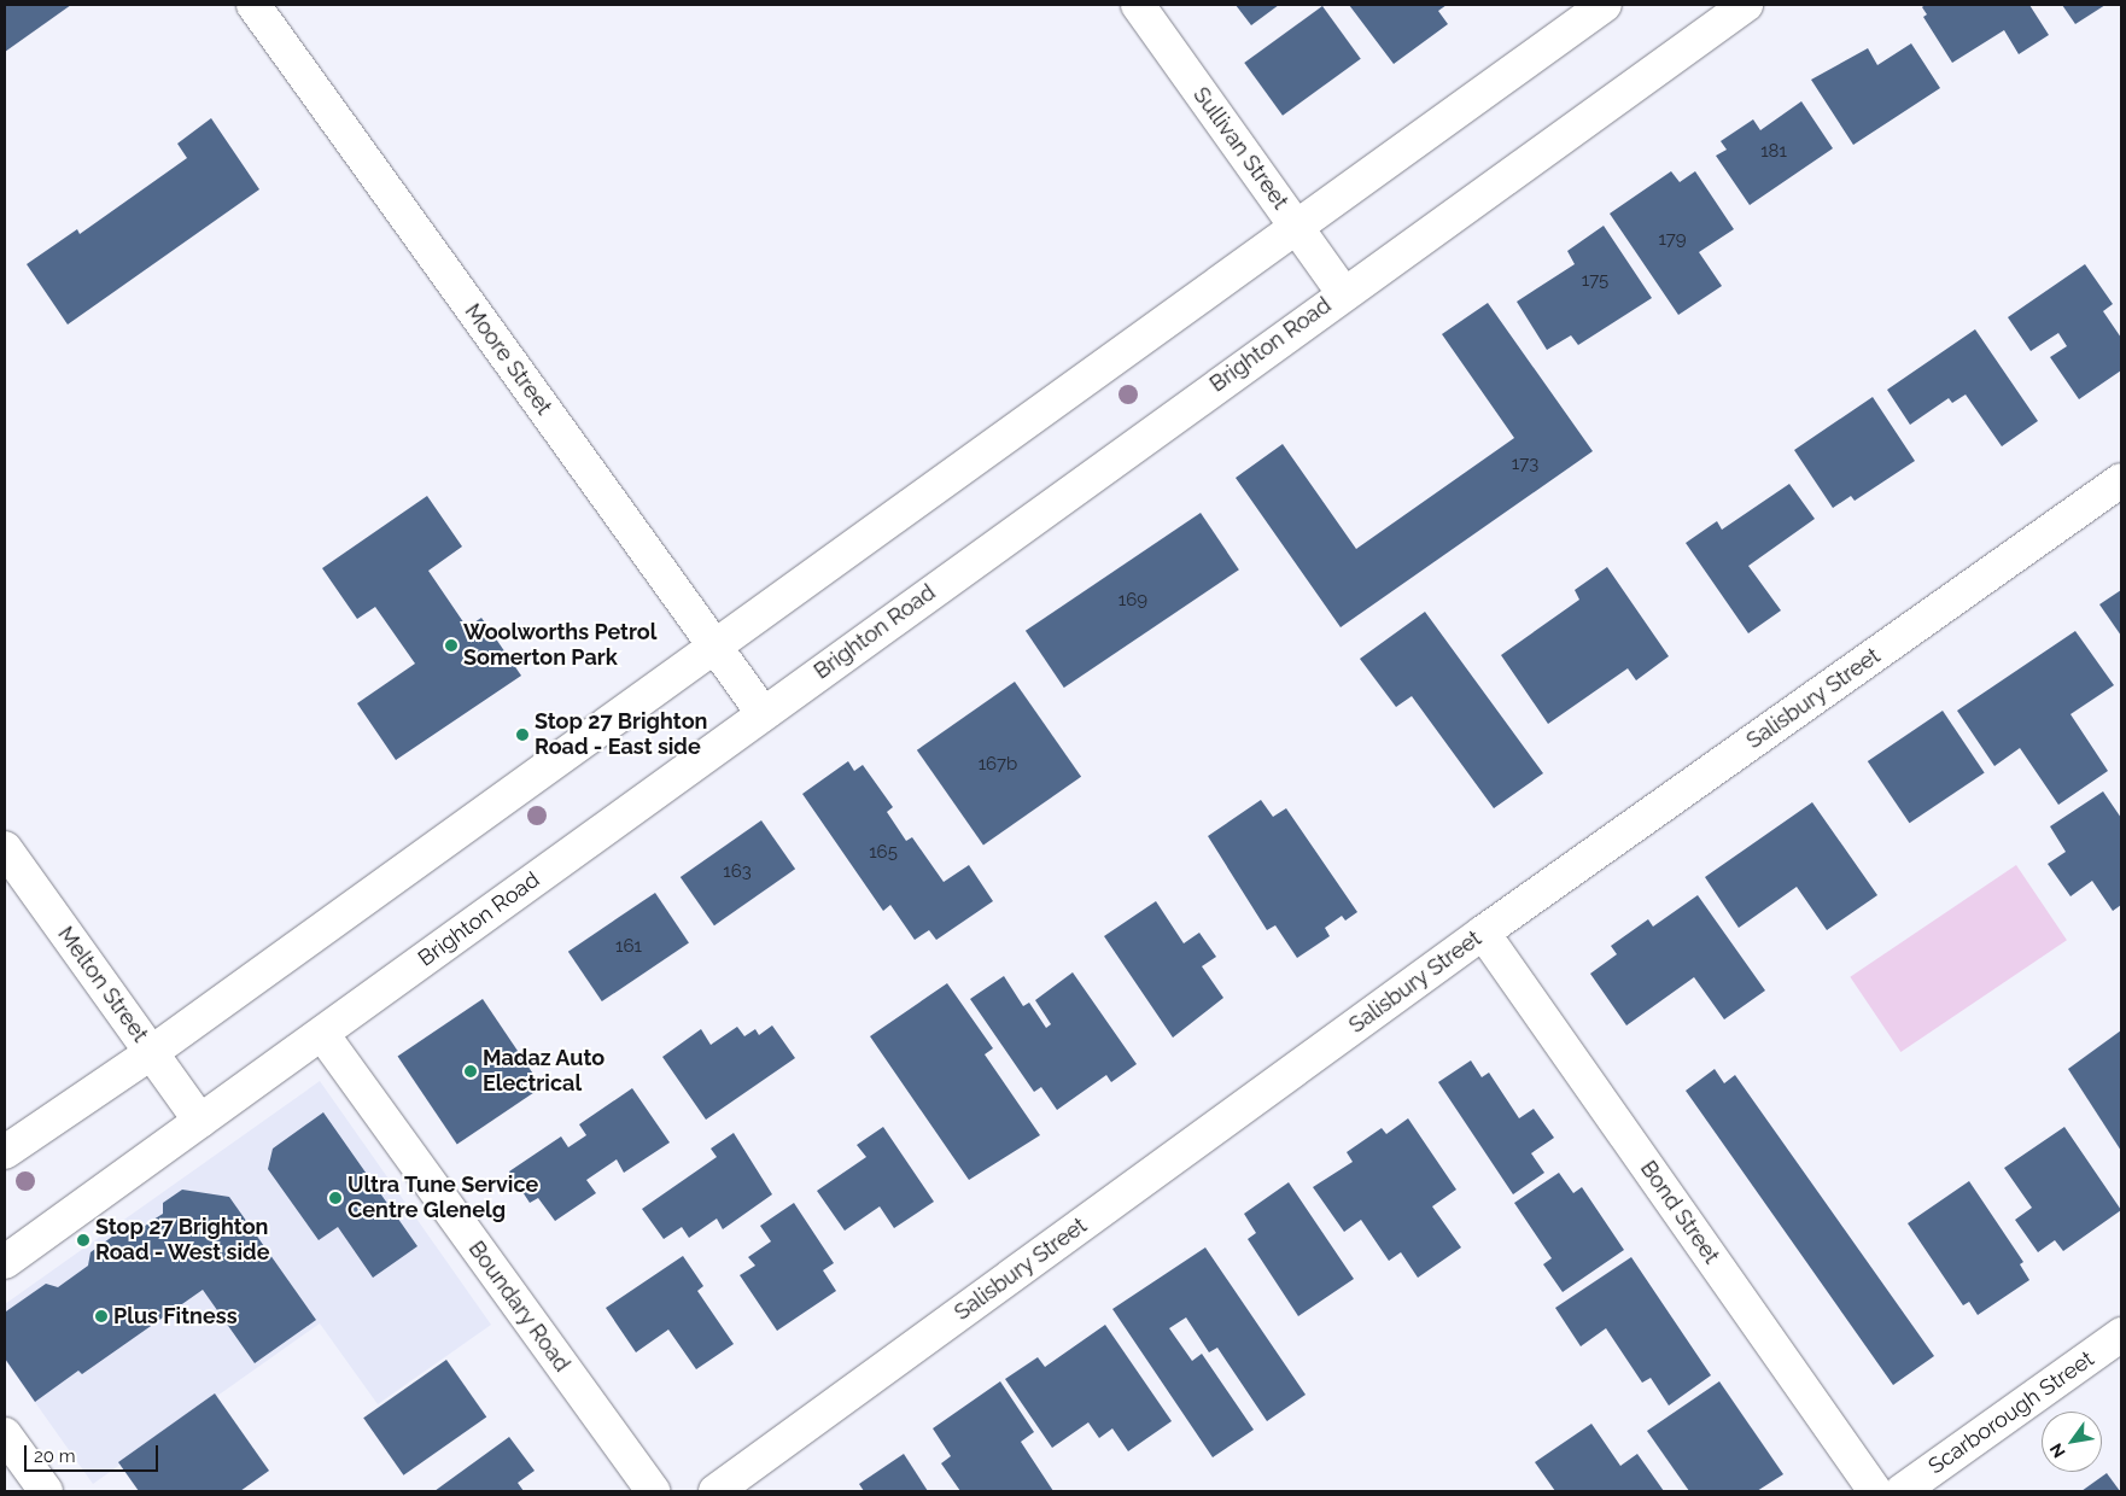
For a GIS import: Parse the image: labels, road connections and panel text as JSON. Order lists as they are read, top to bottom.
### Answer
{
  "streets": {
    "street": [
      "Sullivan Street",
      "Brighton Road",
      "Moore Street",
      "Salisbury Street",
      "Melton Street",
      "Bond Street",
      "Boundary Road",
      "Scarborough Street"
    ]
  },
  "crossings": [
    ["Sullivan Street", "Brighton Road"],
    ["Brighton Road", "Moore Street"],
    ["Brighton Road", "Melton Street"],
    ["Brighton Road", "Boundary Road"],
    ["Salisbury Street", "Bond Street"]
  ],
  "places": [
    "Woolworths Petrol Somerton Park",
    "Stop 27 Brighton Road - East side",
    "Madaz Auto Electrical",
    "Ultra Tune Service Centre Glenelg",
    "Stop 27 Brighton Road - West side",
    "Plus Fitness"
  ],
  "house_numbers": [
    "181",
    "179",
    "175",
    "173",
    "169",
    "167b",
    "165",
    "163",
    "161"
  ],
  "scale_bar": "20 m",
  "north": "bottom left"
}
